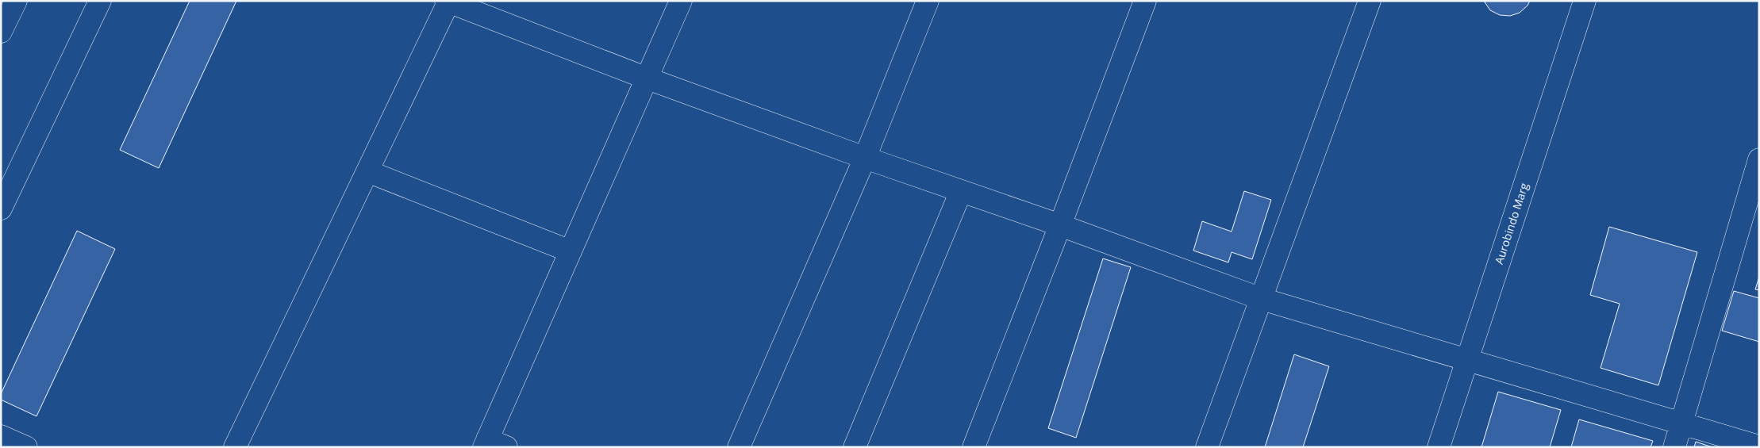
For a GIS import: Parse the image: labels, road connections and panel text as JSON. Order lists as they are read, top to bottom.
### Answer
{
  "streets": {
    "street": ["Aurobindo Marg"]
  }
}
